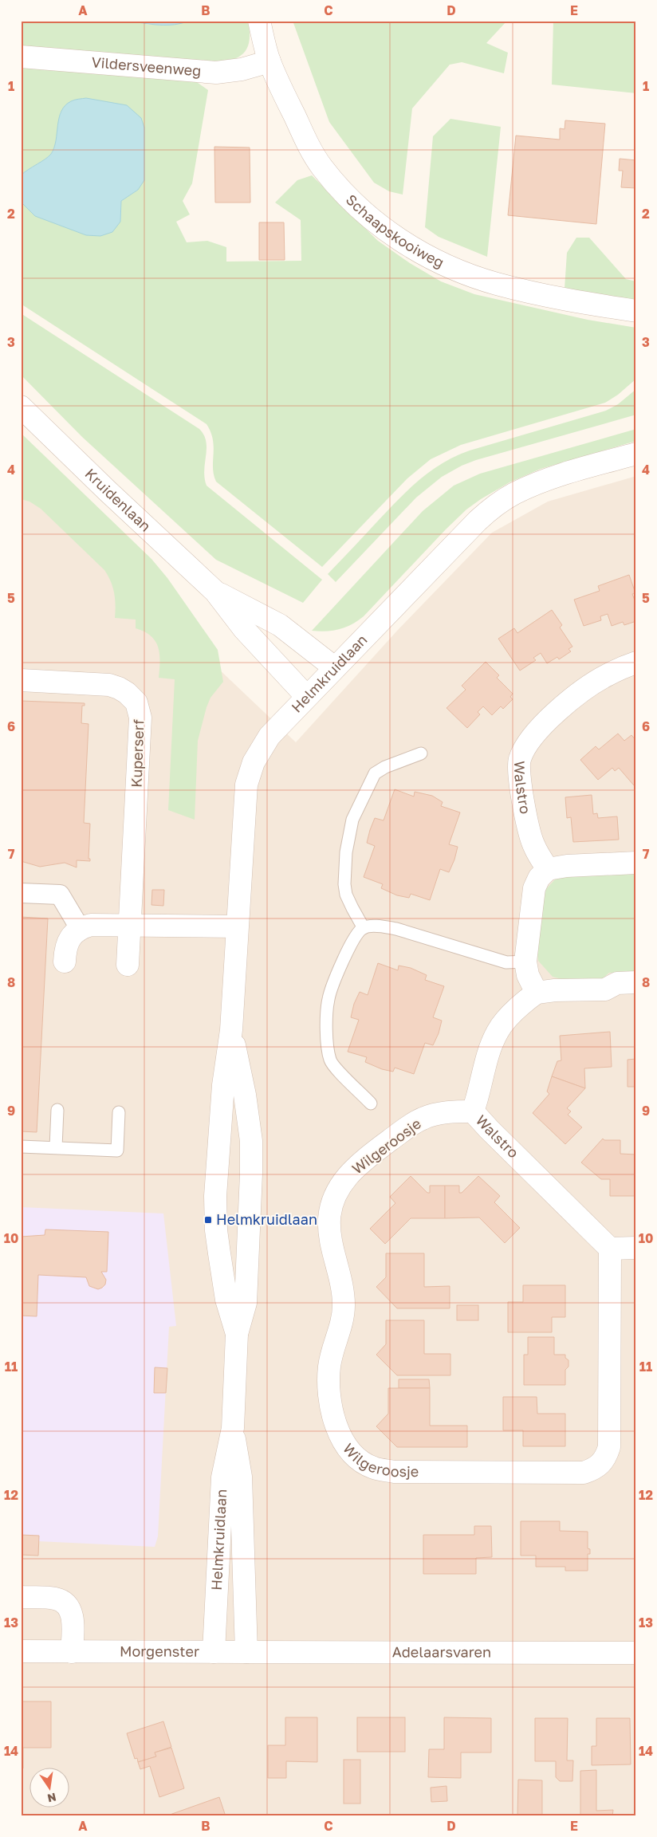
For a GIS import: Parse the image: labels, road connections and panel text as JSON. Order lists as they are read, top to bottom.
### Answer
{
  "streets": {
    "street": [
      "Vildersveenweg",
      "Schaapskooiweg",
      "Kruidenlaan",
      "Helmkruidlaan",
      "Kuperserf",
      "Walstro",
      "Wilgeroosje",
      "Morgenster",
      "Adelaarsvaren"
    ]
  },
  "crossings": [
    ["Vildersveenweg", "Schaapskooiweg"],
    ["Kruidenlaan", "Helmkruidlaan"],
    ["Helmkruidlaan", "Morgenster"],
    ["Helmkruidlaan", "Adelaarsvaren"],
    ["Walstro", "Wilgeroosje"],
    ["Morgenster", "Adelaarsvaren"]
  ],
  "places": {
    "transit": ["Helmkruidlaan"]
  },
  "north": "bottom",
  "grid": {
    "columns": [
      "A",
      "B",
      "C",
      "D",
      "E"
    ],
    "rows": [
      "1",
      "2",
      "3",
      "4",
      "5",
      "6",
      "7",
      "8",
      "9",
      "10",
      "11",
      "12",
      "13",
      "14"
    ]
  }
}
